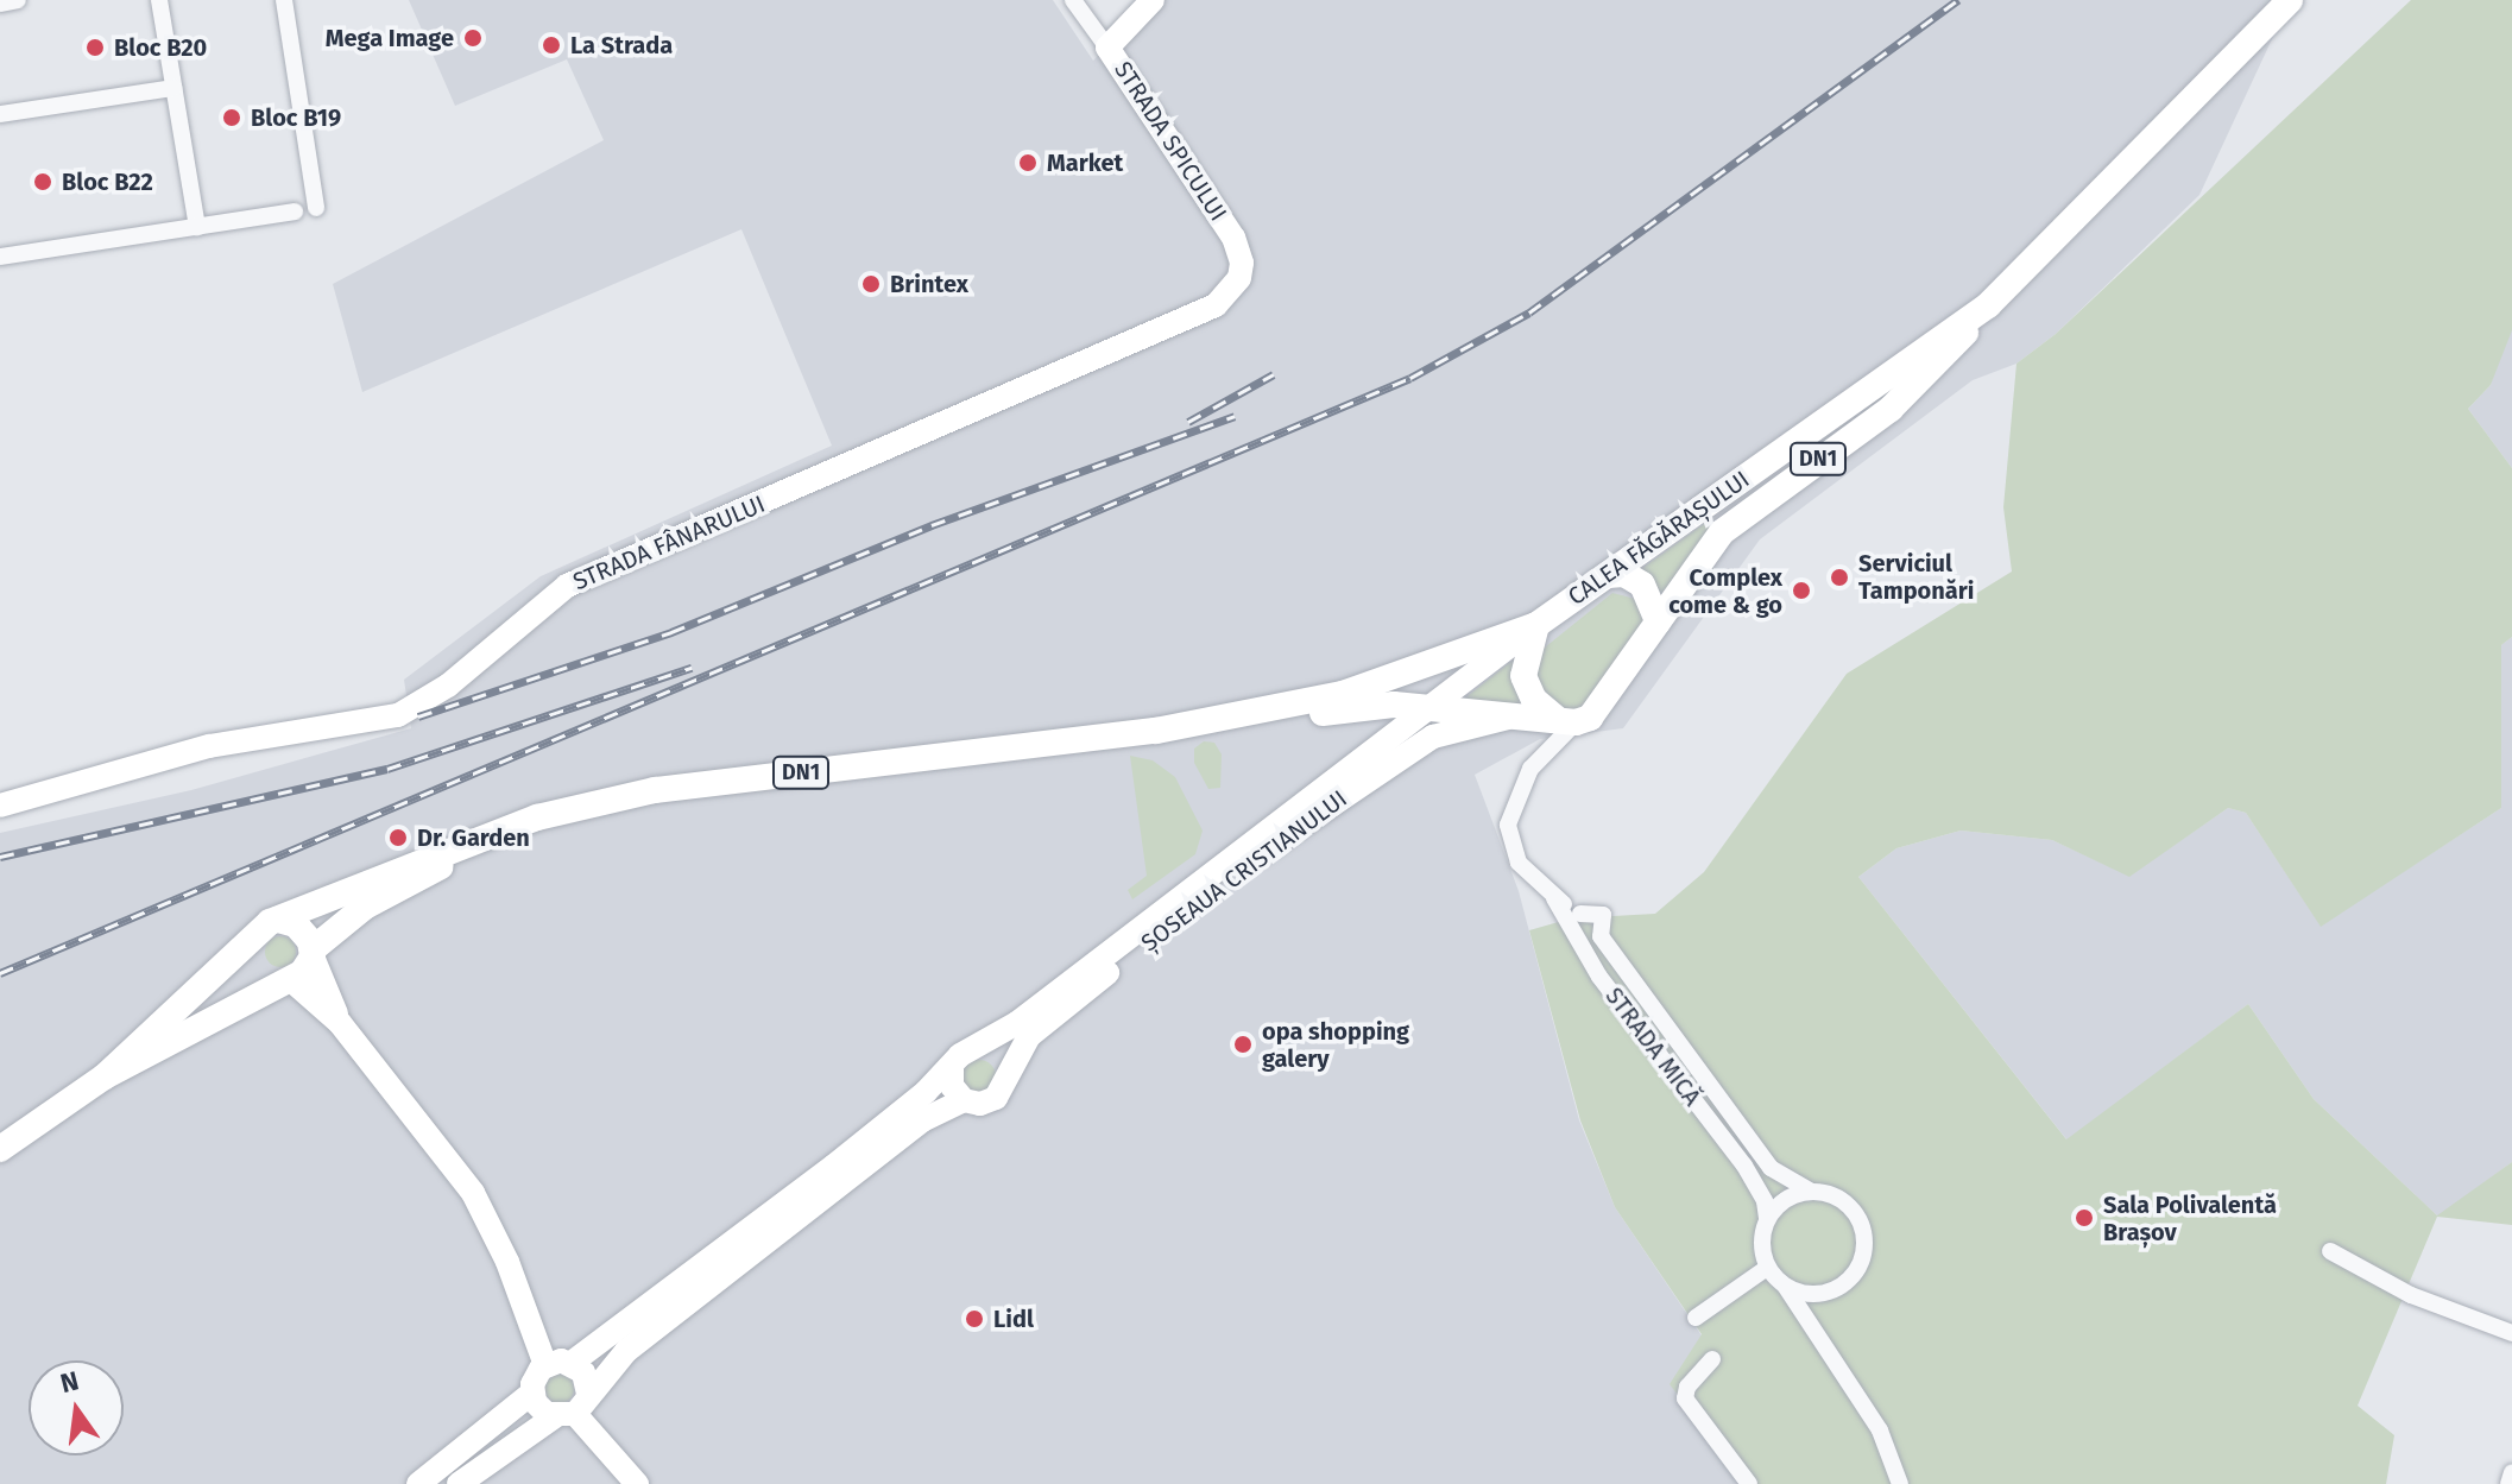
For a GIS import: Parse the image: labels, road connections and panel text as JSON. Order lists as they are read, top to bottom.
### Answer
{
  "streets": {
    "main road": ["DN1", "CALEA FĂGĂRAȘULUI"],
    "street": [
      "STRADA SPICULUI",
      "STRADA FÂNARULUI",
      "ȘOSEAUA CRISTIANULUI",
      "STRADA MICĂ"
    ]
  },
  "crossings": [
    ["STRADA SPICULUI", "STRADA FÂNARULUI"],
    ["DN1", "CALEA FĂGĂRAȘULUI"],
    ["DN1", "ȘOSEAUA CRISTIANULUI"],
    ["CALEA FĂGĂRAȘULUI", "ȘOSEAUA CRISTIANULUI"]
  ],
  "places": [
    "Mega Image",
    "La Strada",
    "Bloc B20",
    "Bloc B19",
    "Market",
    "Bloc B22",
    "Brintex",
    "Serviciul Tamponări",
    "Complex come & go",
    "Dr. Garden",
    "opa shopping galery",
    "Sala Polivalentă Brașov",
    "Lidl"
  ],
  "north": "top"
}
